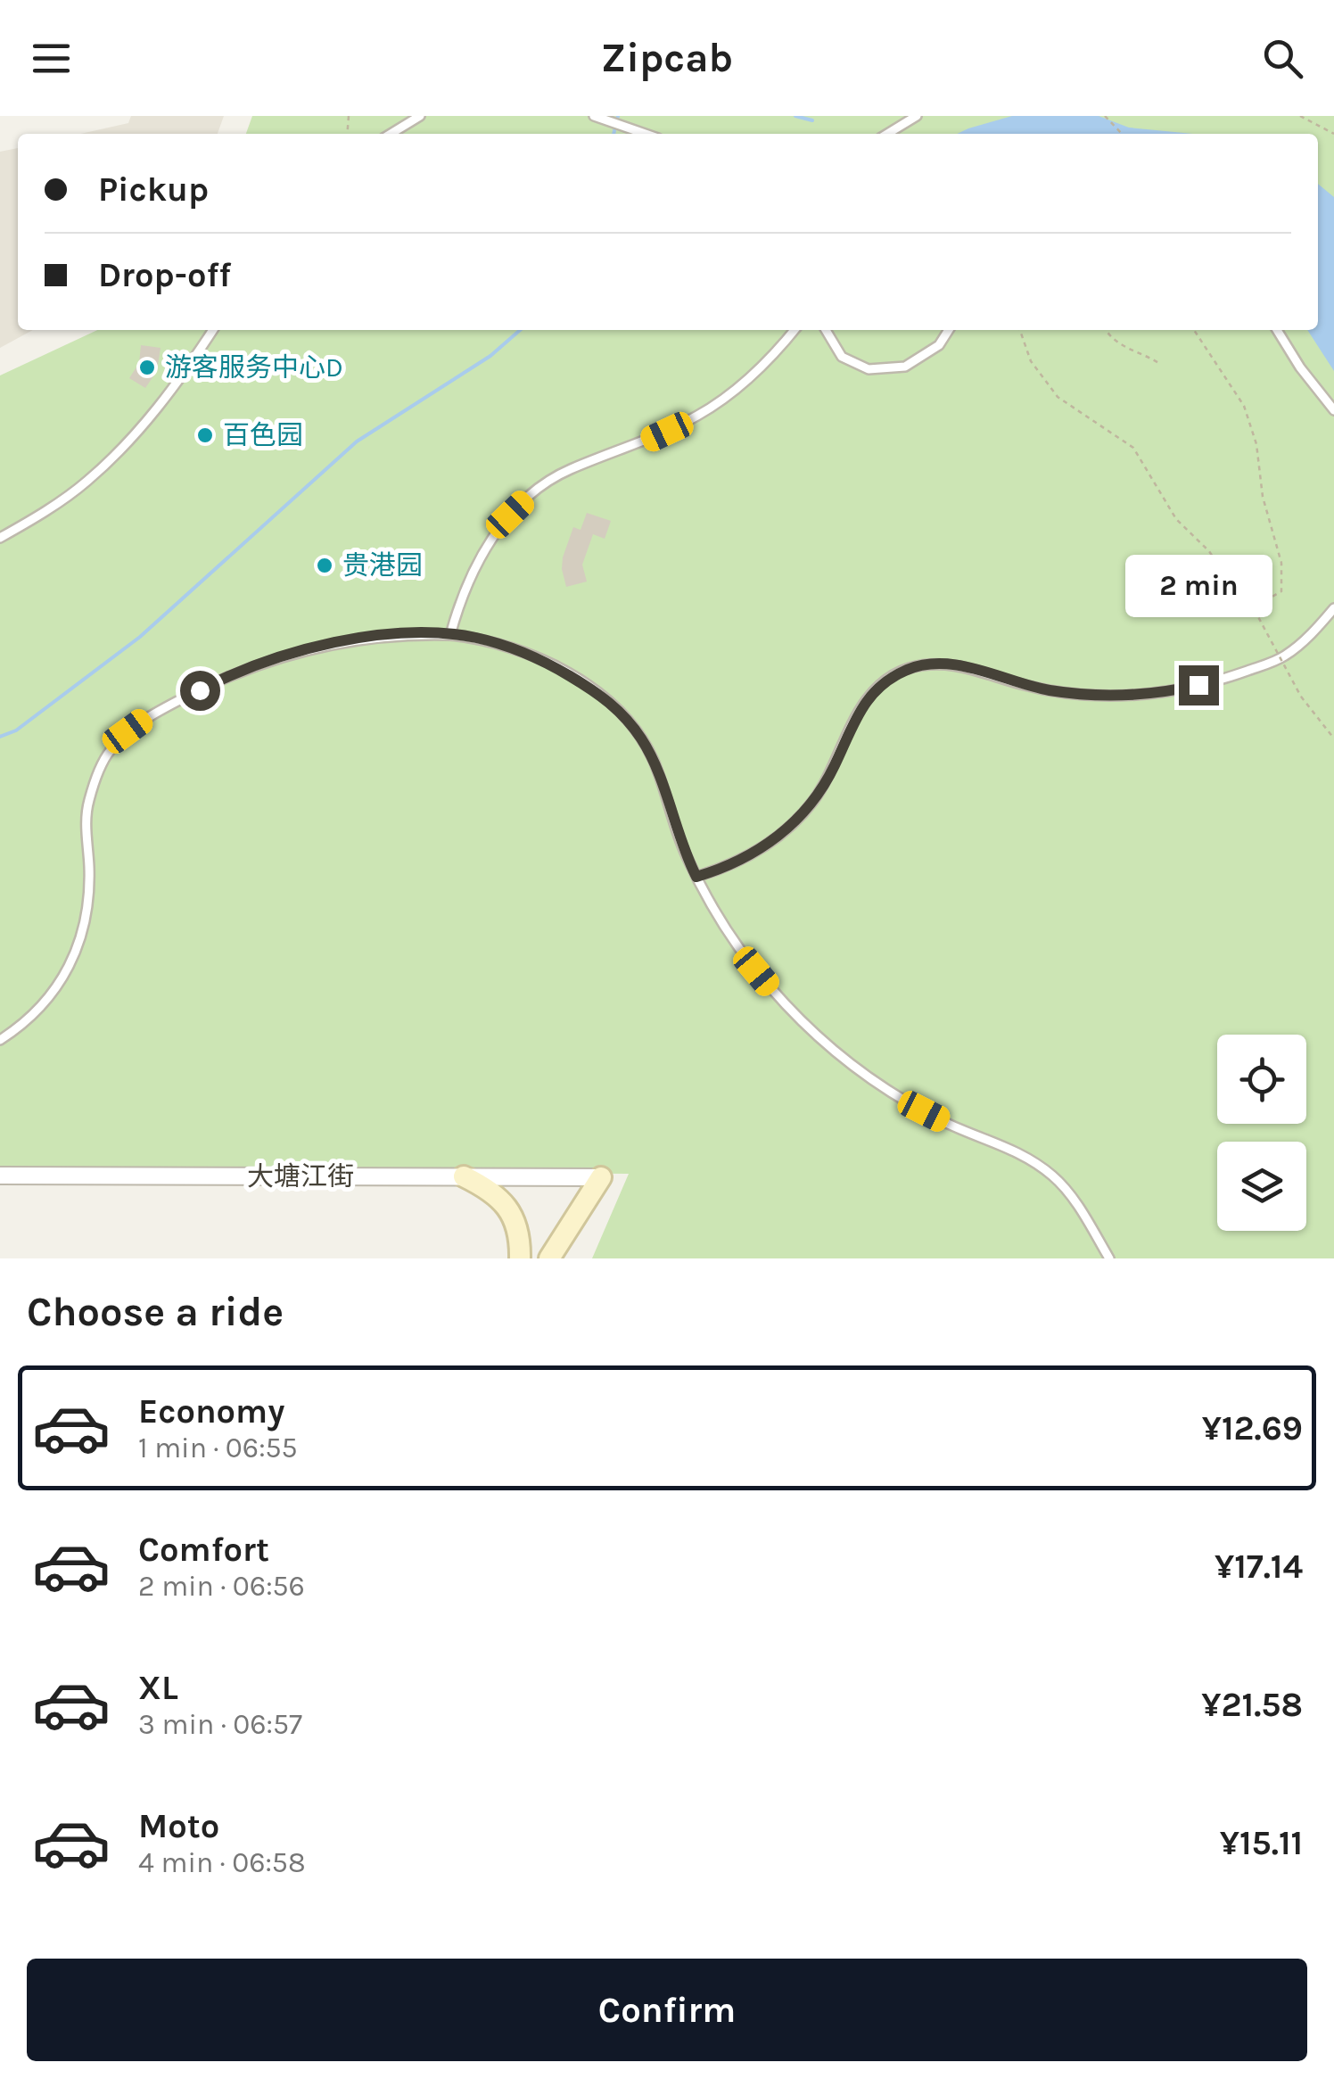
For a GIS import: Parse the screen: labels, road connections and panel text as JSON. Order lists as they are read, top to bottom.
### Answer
{
  "streets": {
    "street": ["大塘江街"]
  },
  "places": ["游客服务中心D", "百色园", "贵港园"],
  "page": {
    "header": "Zipcab",
    "banner": ["Pickup", "Drop-off"],
    "bubble": "2 min",
    "heading": "Choose a ride",
    "list": [
      {
        "name": "Economy",
        "note": "1 min · 06:55",
        "value": "¥12.69"
      },
      {
        "name": "Comfort",
        "note": "2 min · 06:56",
        "value": "¥17.14"
      },
      {
        "name": "XL",
        "note": "3 min · 06:57",
        "value": "¥21.58"
      },
      {
        "name": "Moto",
        "note": "4 min · 06:58",
        "value": "¥15.11"
      }
    ],
    "buttons": "Confirm"
  }
}
